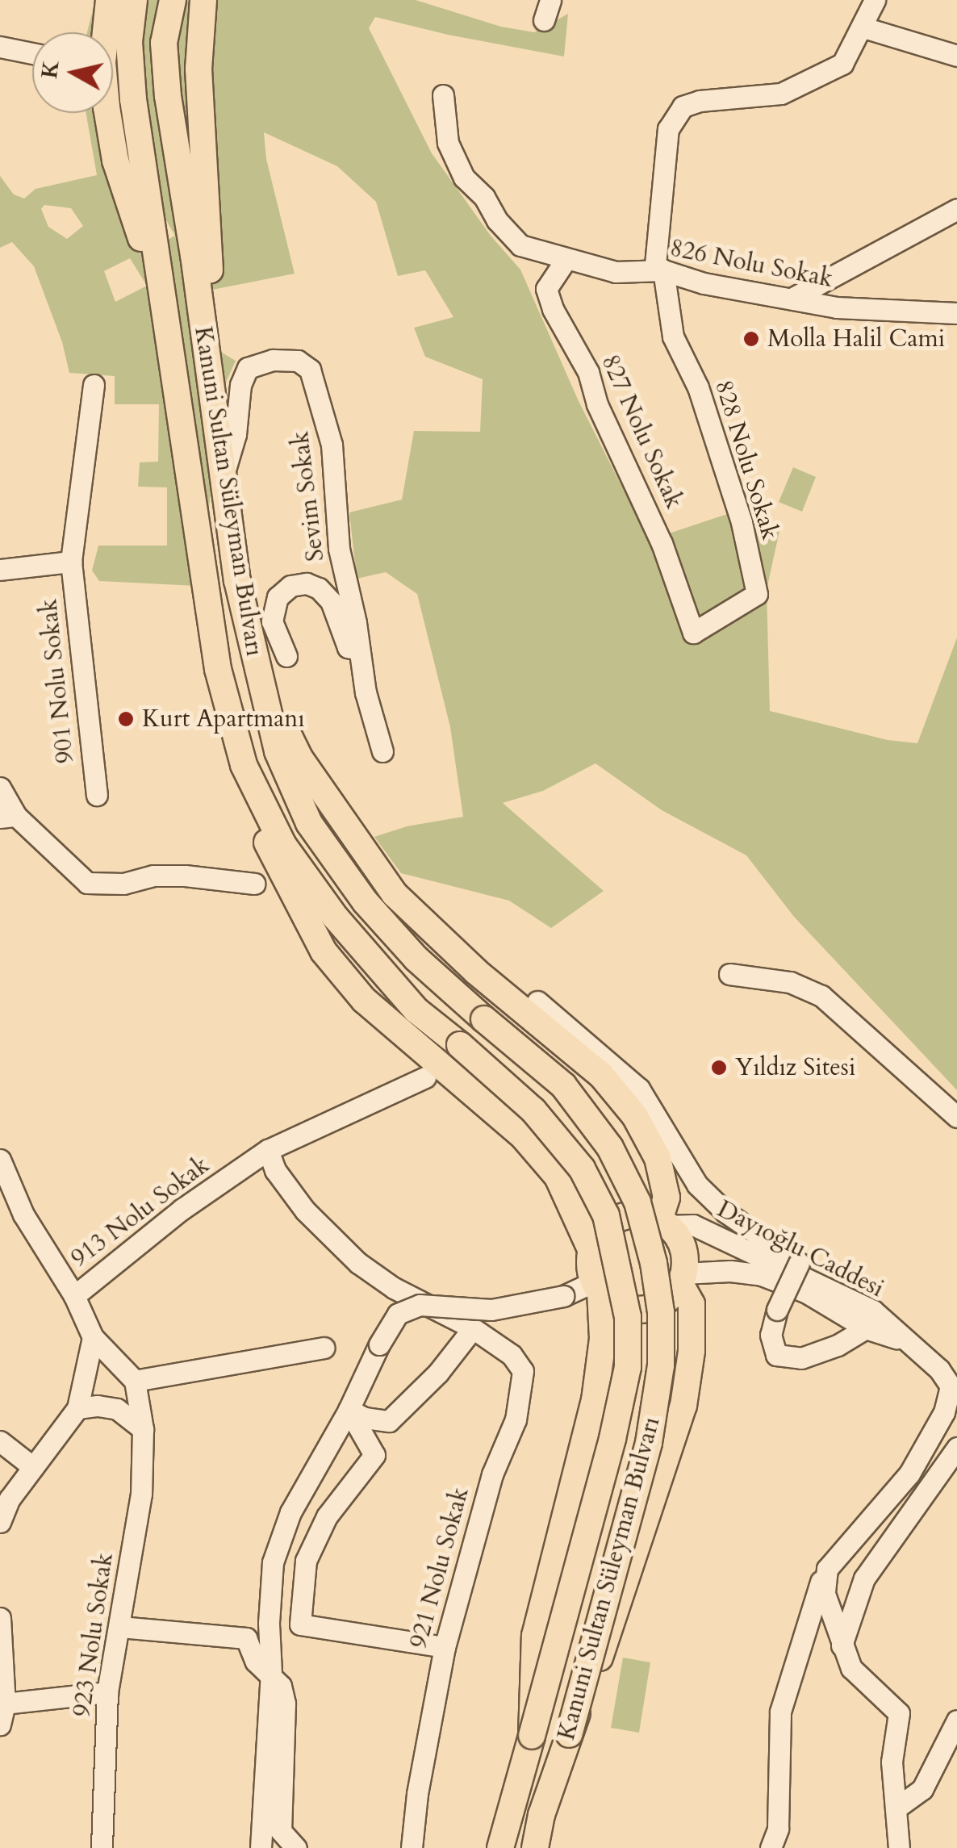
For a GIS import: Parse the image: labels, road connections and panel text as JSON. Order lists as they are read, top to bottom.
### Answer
{
  "streets": {
    "main road": ["Kanuni Sultan Süleyman Bulvarı"],
    "street": [
      "826 Nolu Sokak",
      "827 Nolu Sokak",
      "828 Nolu Sokak",
      "Sevim Sokak",
      "901 Nolu Sokak",
      "913 Nolu Sokak",
      "Dayıoğlu Caddesi",
      "921 Nolu Sokak",
      "923 Nolu Sokak"
    ]
  },
  "crossings": [
    ["826 Nolu Sokak", "827 Nolu Sokak"],
    ["826 Nolu Sokak", "828 Nolu Sokak"],
    ["827 Nolu Sokak", "828 Nolu Sokak"],
    ["Kanuni Sultan Süleyman Bulvarı", "Sevim Sokak"]
  ],
  "places": ["Molla Halil Cami", "Kurt Apartmanı", "Yıldız Sitesi"],
  "north": "left"
}
